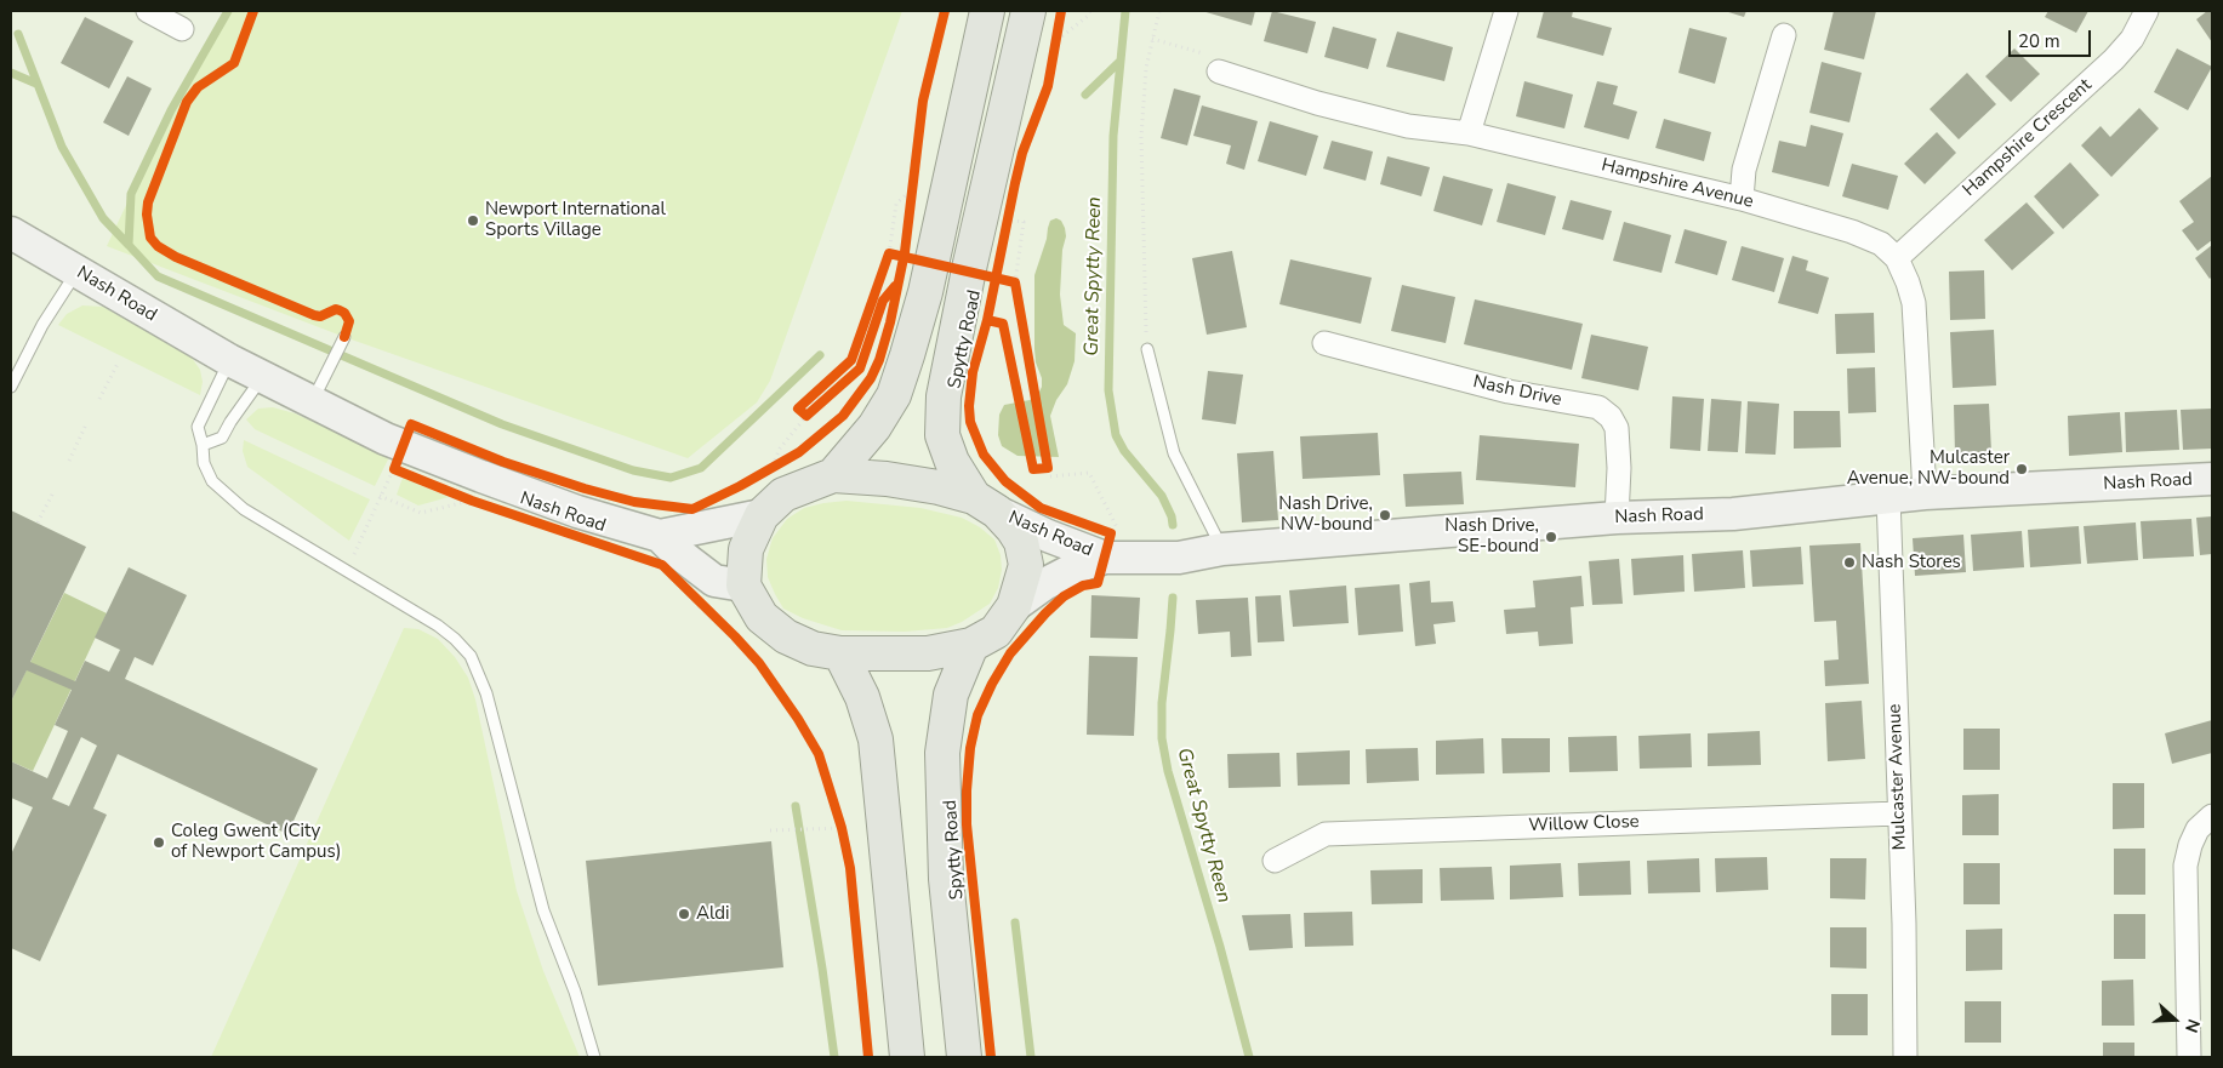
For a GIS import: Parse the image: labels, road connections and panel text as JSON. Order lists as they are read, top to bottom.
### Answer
{
  "streets": {
    "main road": ["Spytty Road"],
    "street": [
      "Hampshire Crescent",
      "Hampshire Avenue",
      "Nash Road",
      "Nash Drive",
      "Mulcaster Avenue",
      "Willow Close"
    ]
  },
  "crossings": [
    ["Hampshire Crescent", "Hampshire Avenue"],
    ["Hampshire Avenue", "Nash Road"],
    ["Nash Road", "Spytty Road"],
    ["Nash Road", "Nash Drive"],
    ["Nash Road", "Mulcaster Avenue"],
    ["Mulcaster Avenue", "Willow Close"]
  ],
  "water": ["Great Spytty Reen"],
  "places": [
    "Newport International Sports Village",
    "Mulcaster Avenue, NW-bound",
    "Nash Drive, NW-bound",
    "Nash Drive, SE-bound",
    "Nash Stores",
    "Coleg Gwent (City of Newport Campus)",
    "Aldi"
  ],
  "scale_bar": "20 m",
  "north": "right"
}
